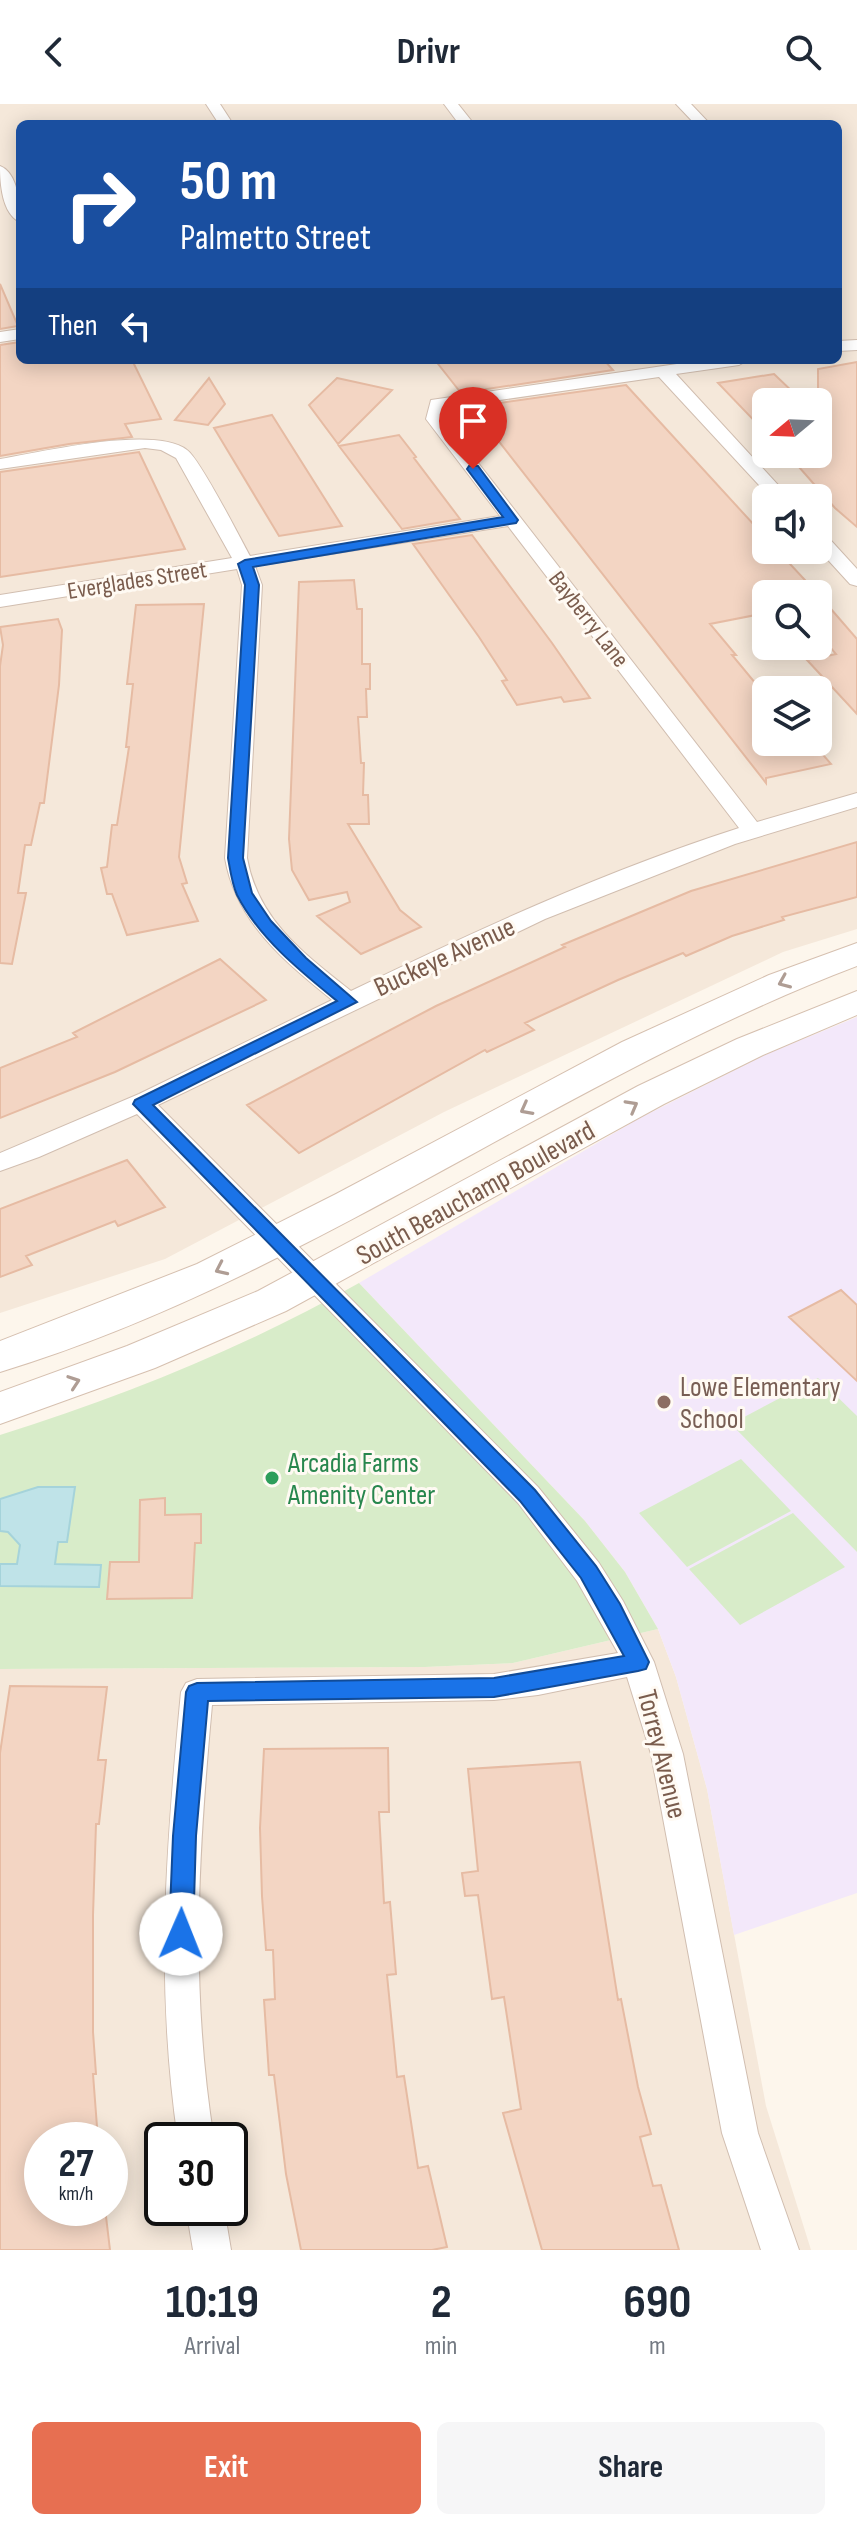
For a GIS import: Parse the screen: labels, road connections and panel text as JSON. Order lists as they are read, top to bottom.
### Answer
{
  "streets": {
    "street": [
      "Everglades Street",
      "Bayberry Lane",
      "Buckeye Avenue",
      "South Beauchamp Boulevard",
      "Torrey Avenue"
    ]
  },
  "crossings": [
    ["Everglades Street", "Bayberry Lane"],
    ["Bayberry Lane", "Buckeye Avenue"],
    ["Buckeye Avenue", "Torrey Avenue"],
    ["South Beauchamp Boulevard", "Torrey Avenue"]
  ],
  "places": ["Lowe Elementary School", "Arcadia Farms Amenity Center"],
  "north": "left",
  "page": {
    "header": "Drivr",
    "turn": ["50 m", "Palmetto Street"],
    "then": "Then",
    "speed": "27 km/h",
    "limit": "30",
    "eta": [
      "10:19",
      "Arrival",
      "2",
      "min",
      "690",
      "m"
    ],
    "buttons": ["Exit", "Share"]
  }
}
